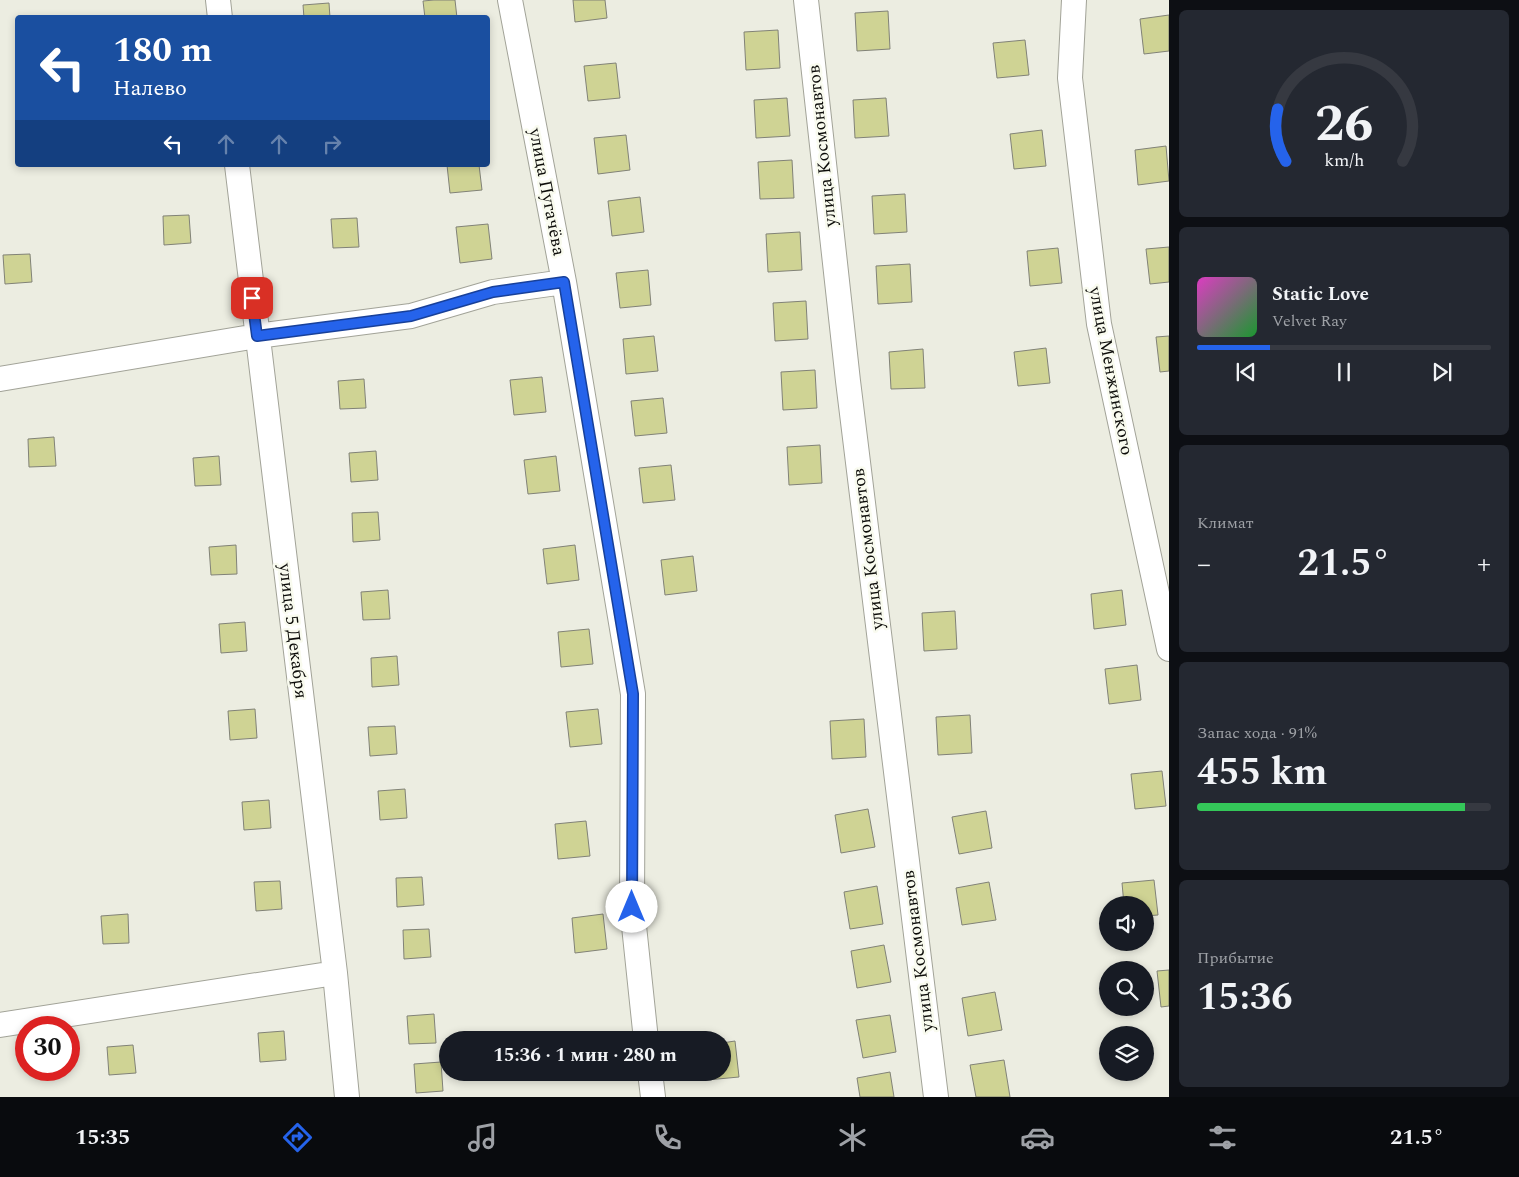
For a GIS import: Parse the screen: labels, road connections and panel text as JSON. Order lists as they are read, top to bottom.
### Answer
{
  "streets": {
    "street": [
      "улица Космонавтов",
      "улица Пугачёва",
      "улица Менжинского",
      "улица 5 Декабря"
    ]
  },
  "page": {
    "turn": ["180 m", "Налево"],
    "song": ["Static Love", "Velvet Ray"],
    "tile": [
      "Климат",
      ["Запас хода · 91%", "455 km"],
      ["Прибытие", "15:36"]
    ],
    "heat": ["−", "21.5°", "+"],
    "limit": "30",
    "trip": "15:36 · 1 мин · 280 m",
    "tabs": ["15:35", "21.5°"],
    "gauge": ["26", "km/h"]
  }
}
